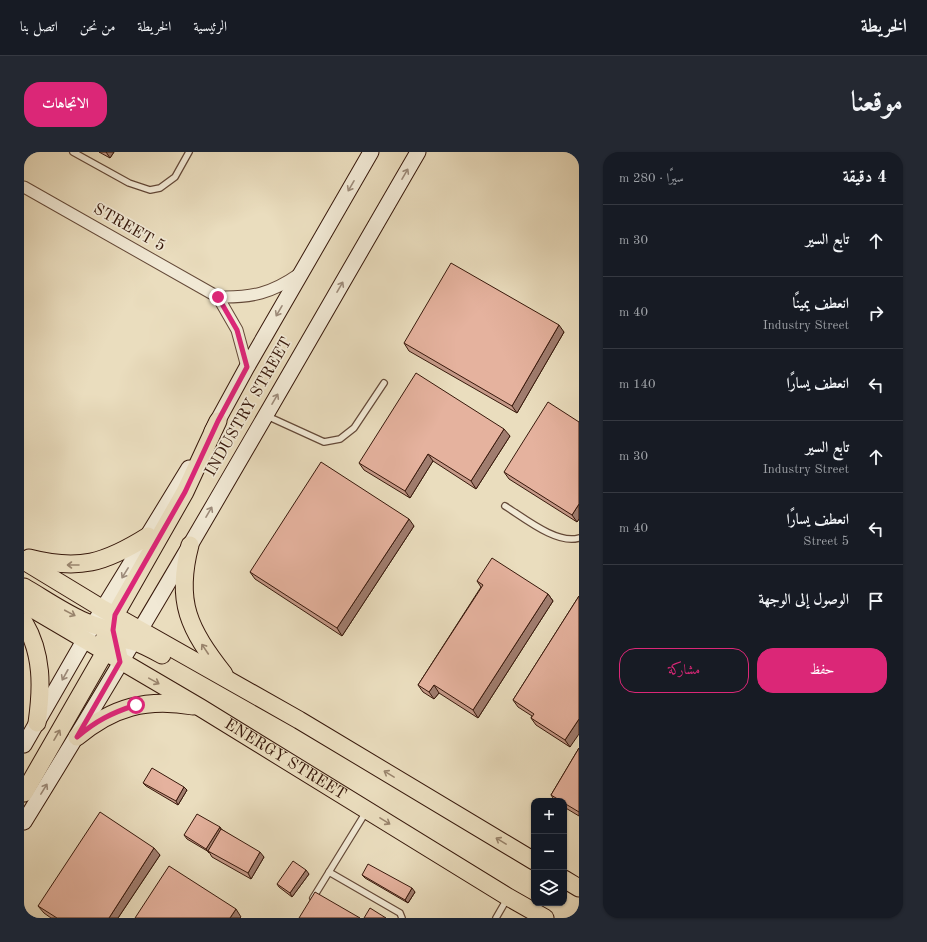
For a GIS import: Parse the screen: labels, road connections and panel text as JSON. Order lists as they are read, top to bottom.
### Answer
{
  "streets": {
    "main road": ["ENERGY STREET"],
    "street": ["STREET 5", "INDUSTRY STREET"]
  },
  "crossings": [
    ["STREET 5", "INDUSTRY STREET"],
    ["INDUSTRY STREET", "ENERGY STREET"]
  ],
  "page": {
    "header": "الخريطة",
    "nav": [
      "الرئيسية",
      "الخريطة",
      "من نحن",
      "اتصل بنا"
    ],
    "title": "موقعنا",
    "buttons": [
      "الاتجاهات",
      ["حفظ", "مشاركة"]
    ],
    "heading": ["4 دقيقة", "سيرًا · 280 m"],
    "list": [
      ["تابع السير", "30 m"],
      ["انعطف يمينًا", "Industry Street", "40 m"],
      ["انعطف يسارًا", "140 m"],
      ["تابع السير", "Industry Street", "30 m"],
      ["انعطف يسارًا", "Street 5", "40 m"],
      "الوصول إلى الوجهة"
    ],
    "map_buttons": ["+", "−"]
  }
}
